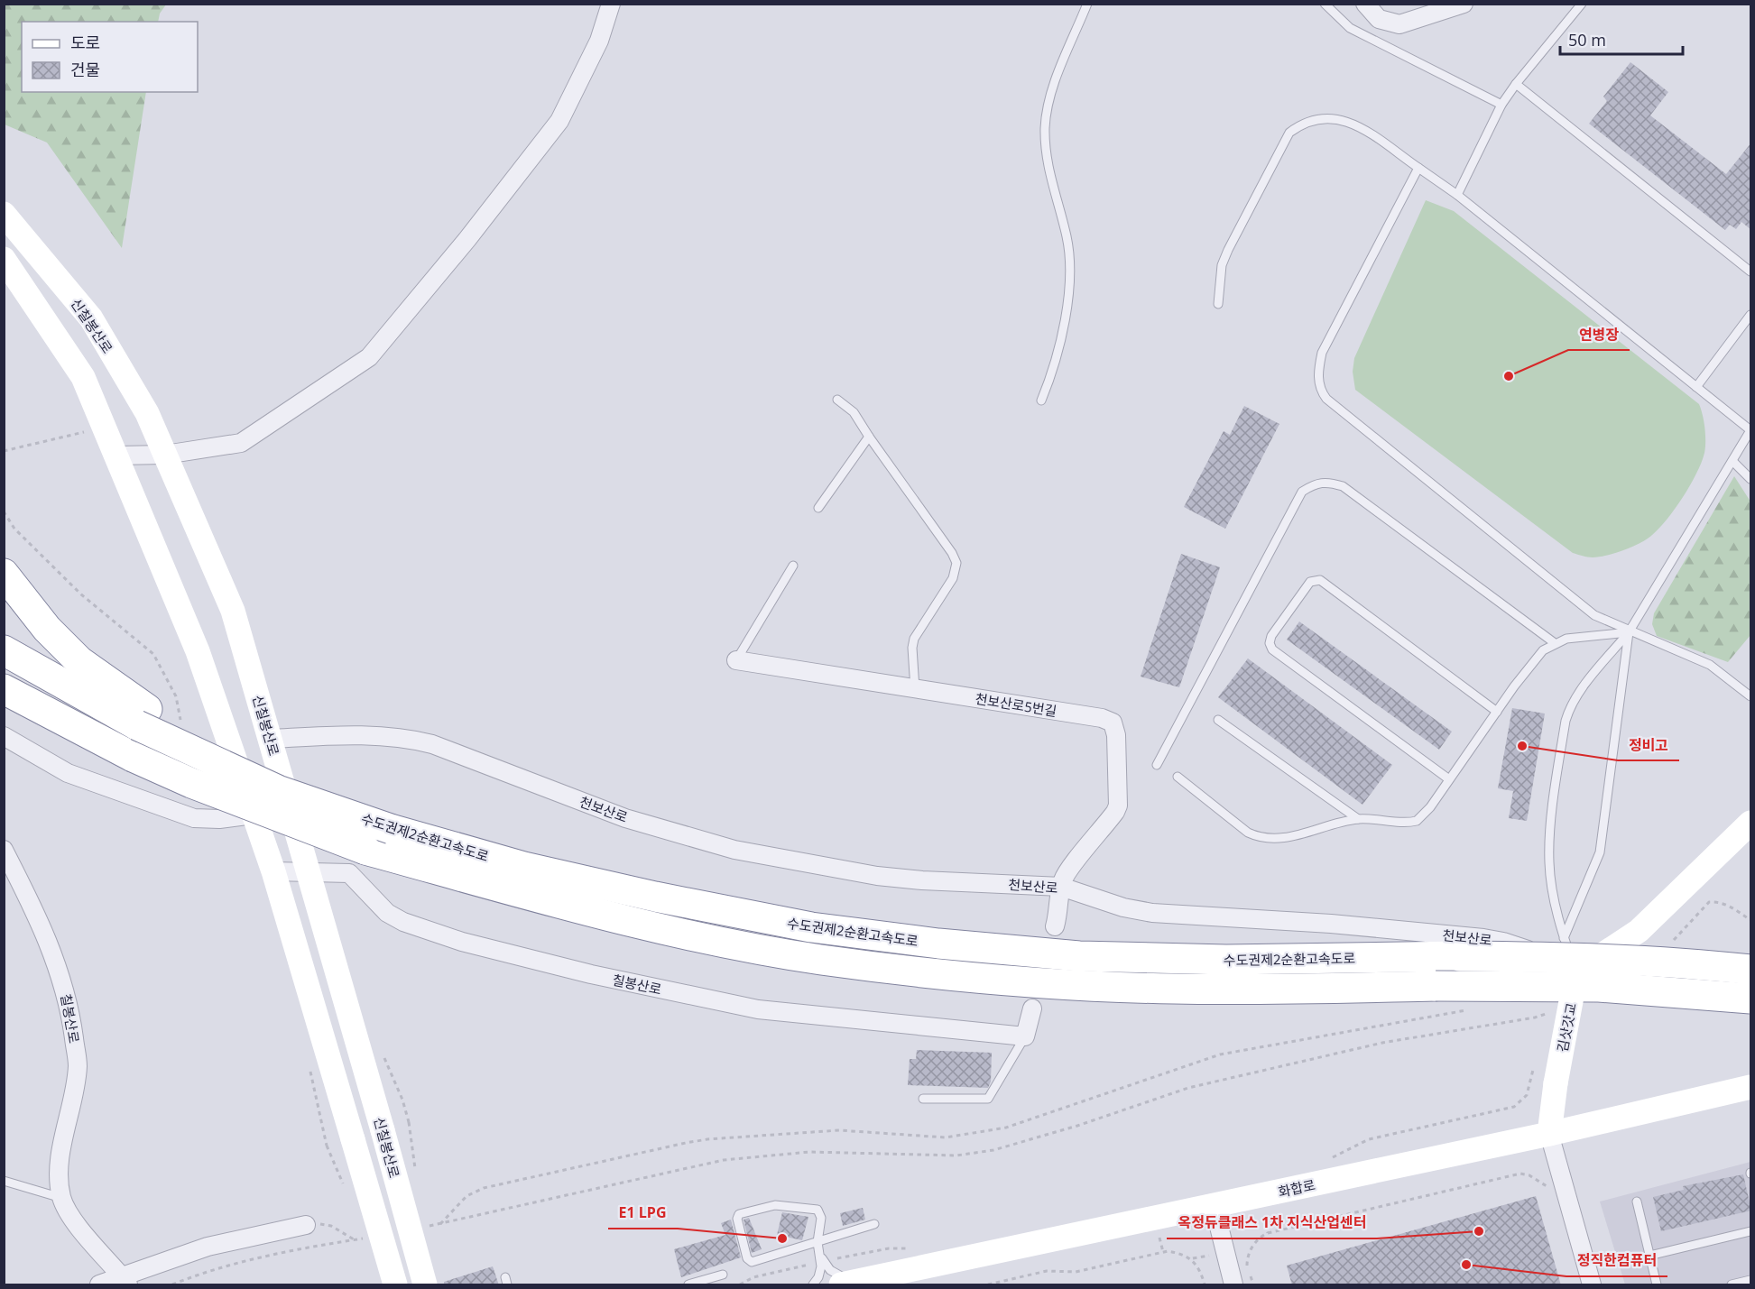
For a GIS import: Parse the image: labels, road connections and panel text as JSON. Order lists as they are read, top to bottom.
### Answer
{
  "streets": {
    "highway": ["수도권제2순환고속도로"],
    "street": [
      "신칠봉산로",
      "천보산로5번길",
      "천보산로",
      "칠봉산로",
      "김삿갓교",
      "화합로"
    ]
  },
  "crossings": [
    ["신칠봉산로", "천보산로"],
    ["신칠봉산로", "칠봉산로"],
    ["천보산로5번길", "천보산로"],
    ["천보산로", "김삿갓교"],
    ["김삿갓교", "화합로"]
  ],
  "places": [
    "연병장",
    "정비고",
    "옥정듀클래스 1차 지식산업센터",
    "E1 LPG",
    "정직한컴퓨터"
  ],
  "legend": ["도로", "건물"],
  "scale_bar": "50 m"
}
